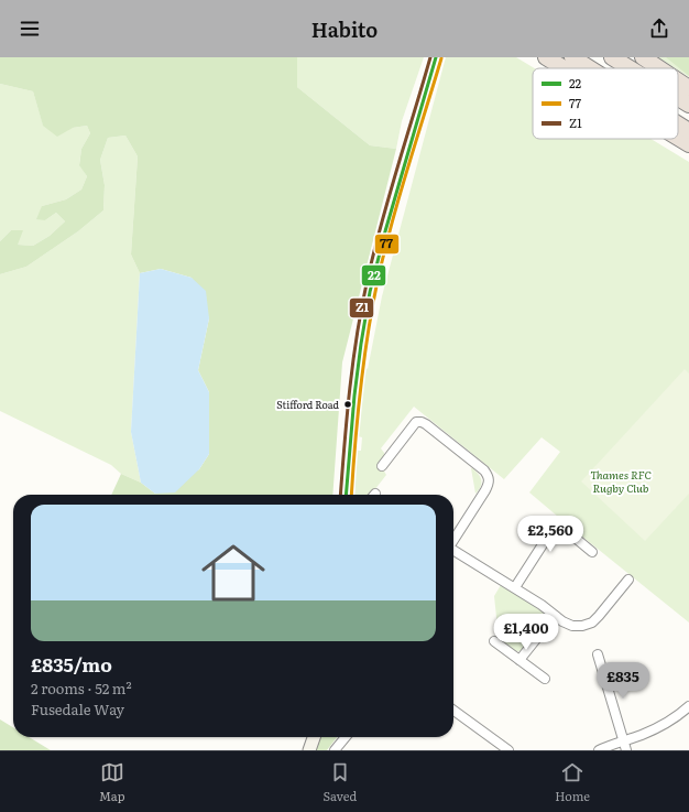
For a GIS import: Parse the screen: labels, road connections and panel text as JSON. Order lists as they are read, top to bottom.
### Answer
{
  "parks": ["Thames RFC Rugby Club"],
  "places": ["Stifford Road"],
  "lines": ["transit line 22", "transit line Z1", "transit line 77"],
  "legend": ["22", "77", "Z1"],
  "page": {
    "header": "Habito",
    "list": [
      {
        "name": "£835/mo",
        "note": "2 rooms · 52 m² · Fusedale Way"
      }
    ],
    "price": ["£2,560", "£1,400", "£835"],
    "tabs": ["Map", "Saved", "Home"]
  }
}
